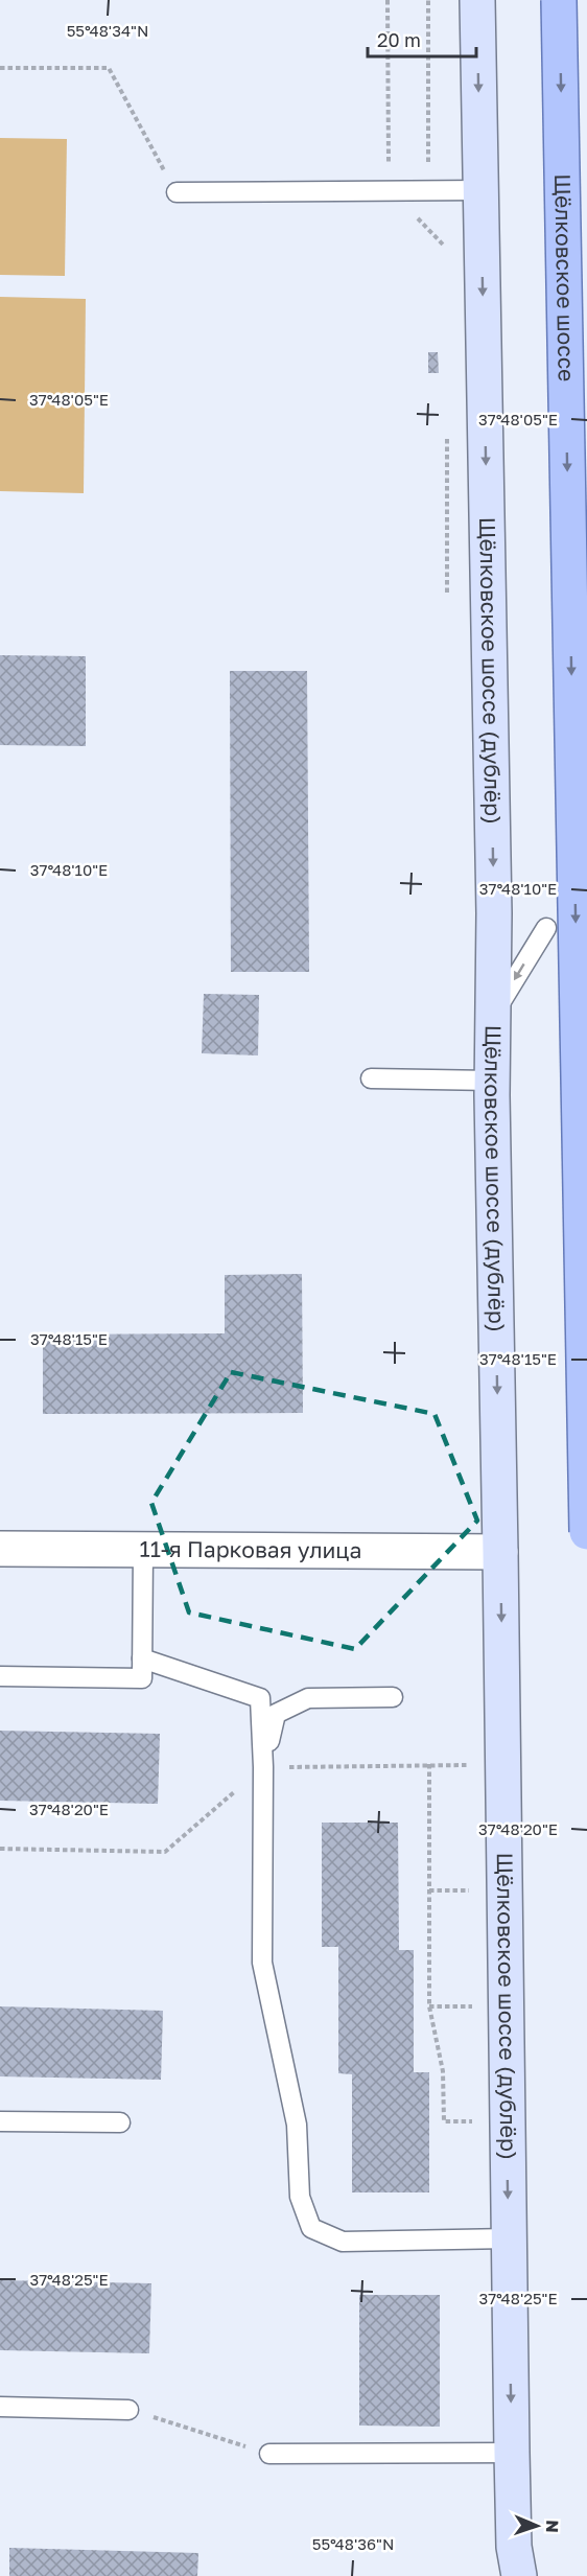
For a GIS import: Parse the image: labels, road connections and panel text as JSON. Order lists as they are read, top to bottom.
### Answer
{
  "streets": {
    "main road": ["Щёлковское шоссе", "Щёлковское шоссе (дублёр)"],
    "street": ["11-я Парковая улица"]
  },
  "crossings": [
    ["Щёлковское шоссе (дублёр)", "11-я Парковая улица"]
  ],
  "one_way": ["Щёлковское шоссе", "Щёлковское шоссе (дублёр)"],
  "scale_bar": "20 m",
  "north": "right",
  "coordinates": [
    "55°48'34\"N",
    "37°48'05\"E",
    "37°48'10\"E",
    "37°48'15\"E",
    "37°48'20\"E",
    "37°48'25\"E",
    "55°48'36\"N"
  ]
}
